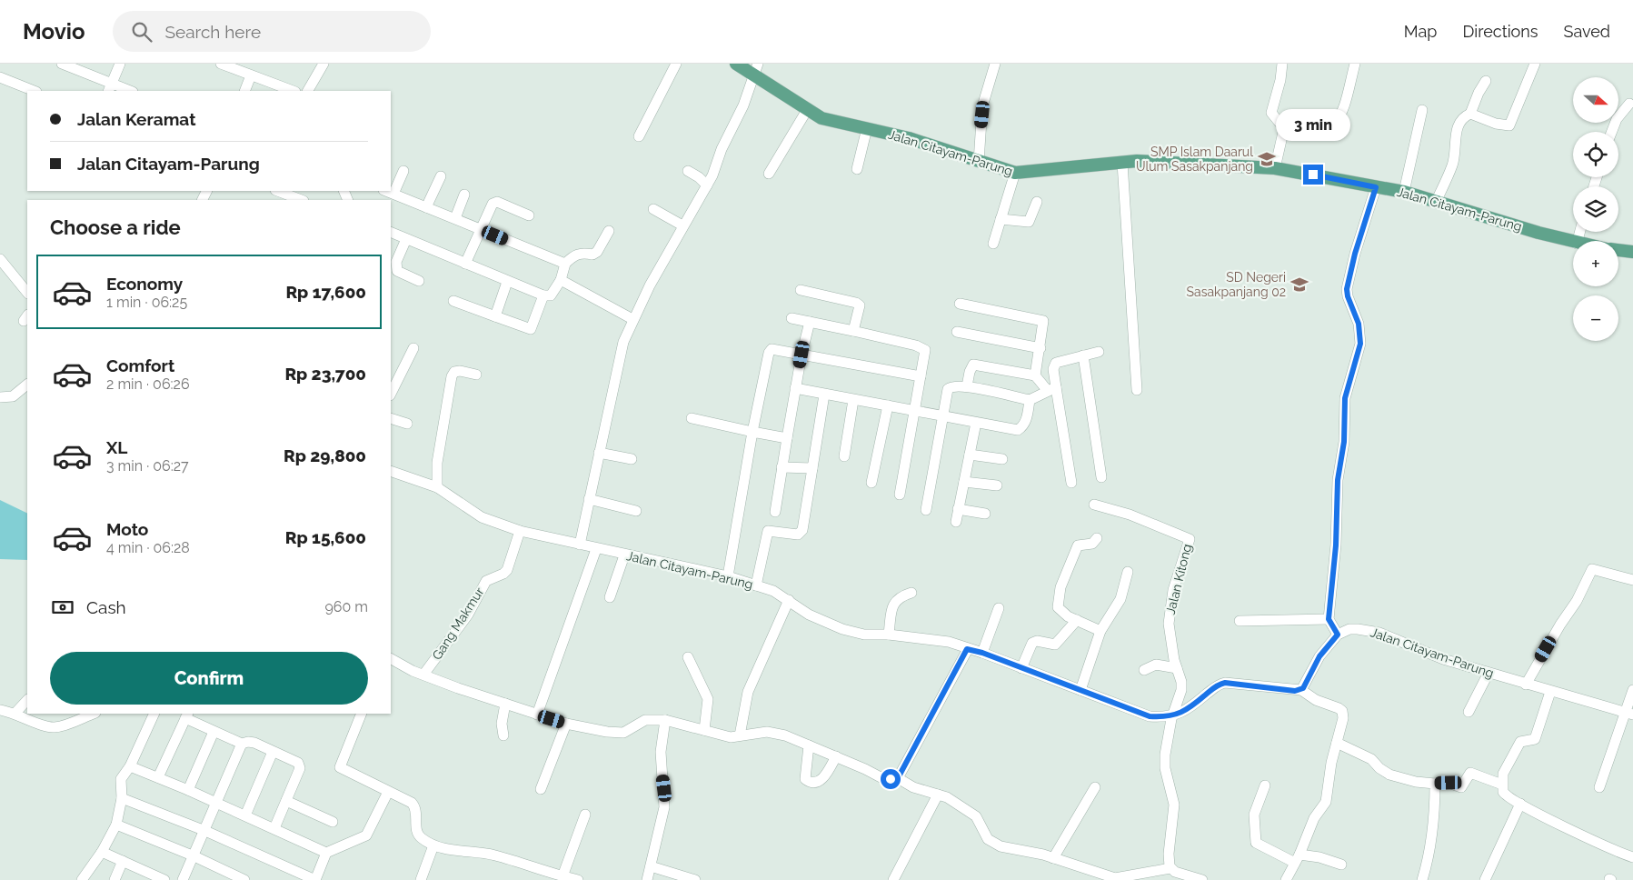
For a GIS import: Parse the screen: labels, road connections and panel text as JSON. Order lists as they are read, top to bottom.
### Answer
{
  "streets": {
    "main road": ["Jalan Citayam-Parung"],
    "street": ["Jalan Kitong", "Gang Makmur"]
  },
  "crossings": [
    ["Jalan Citayam-Parung", "Jalan Kitong"],
    ["Jalan Citayam-Parung", "Gang Makmur"]
  ],
  "places": {
    "school or university": ["SMP Islam Daarul Ulum Sasakpanjang", "SD Negeri Sasakpanjang 02"]
  },
  "north": "right",
  "page": {
    "header": "Movio",
    "search": "Search here",
    "nav": ["Map", "Directions", "Saved"],
    "map_buttons": ["+", "−"],
    "banner": ["Jalan Keramat", "Jalan Citayam-Parung"],
    "bubble": "3 min",
    "heading": "Choose a ride",
    "list": [
      {
        "name": "Economy",
        "note": "1 min · 06:25",
        "value": "Rp 17,600"
      },
      {
        "name": "Comfort",
        "note": "2 min · 06:26",
        "value": "Rp 23,700"
      },
      {
        "name": "XL",
        "note": "3 min · 06:27",
        "value": "Rp 29,800"
      },
      {
        "name": "Moto",
        "note": "4 min · 06:28",
        "value": "Rp 15,600"
      }
    ],
    "pay": ["Cash", "960 m"],
    "buttons": "Confirm"
  }
}
